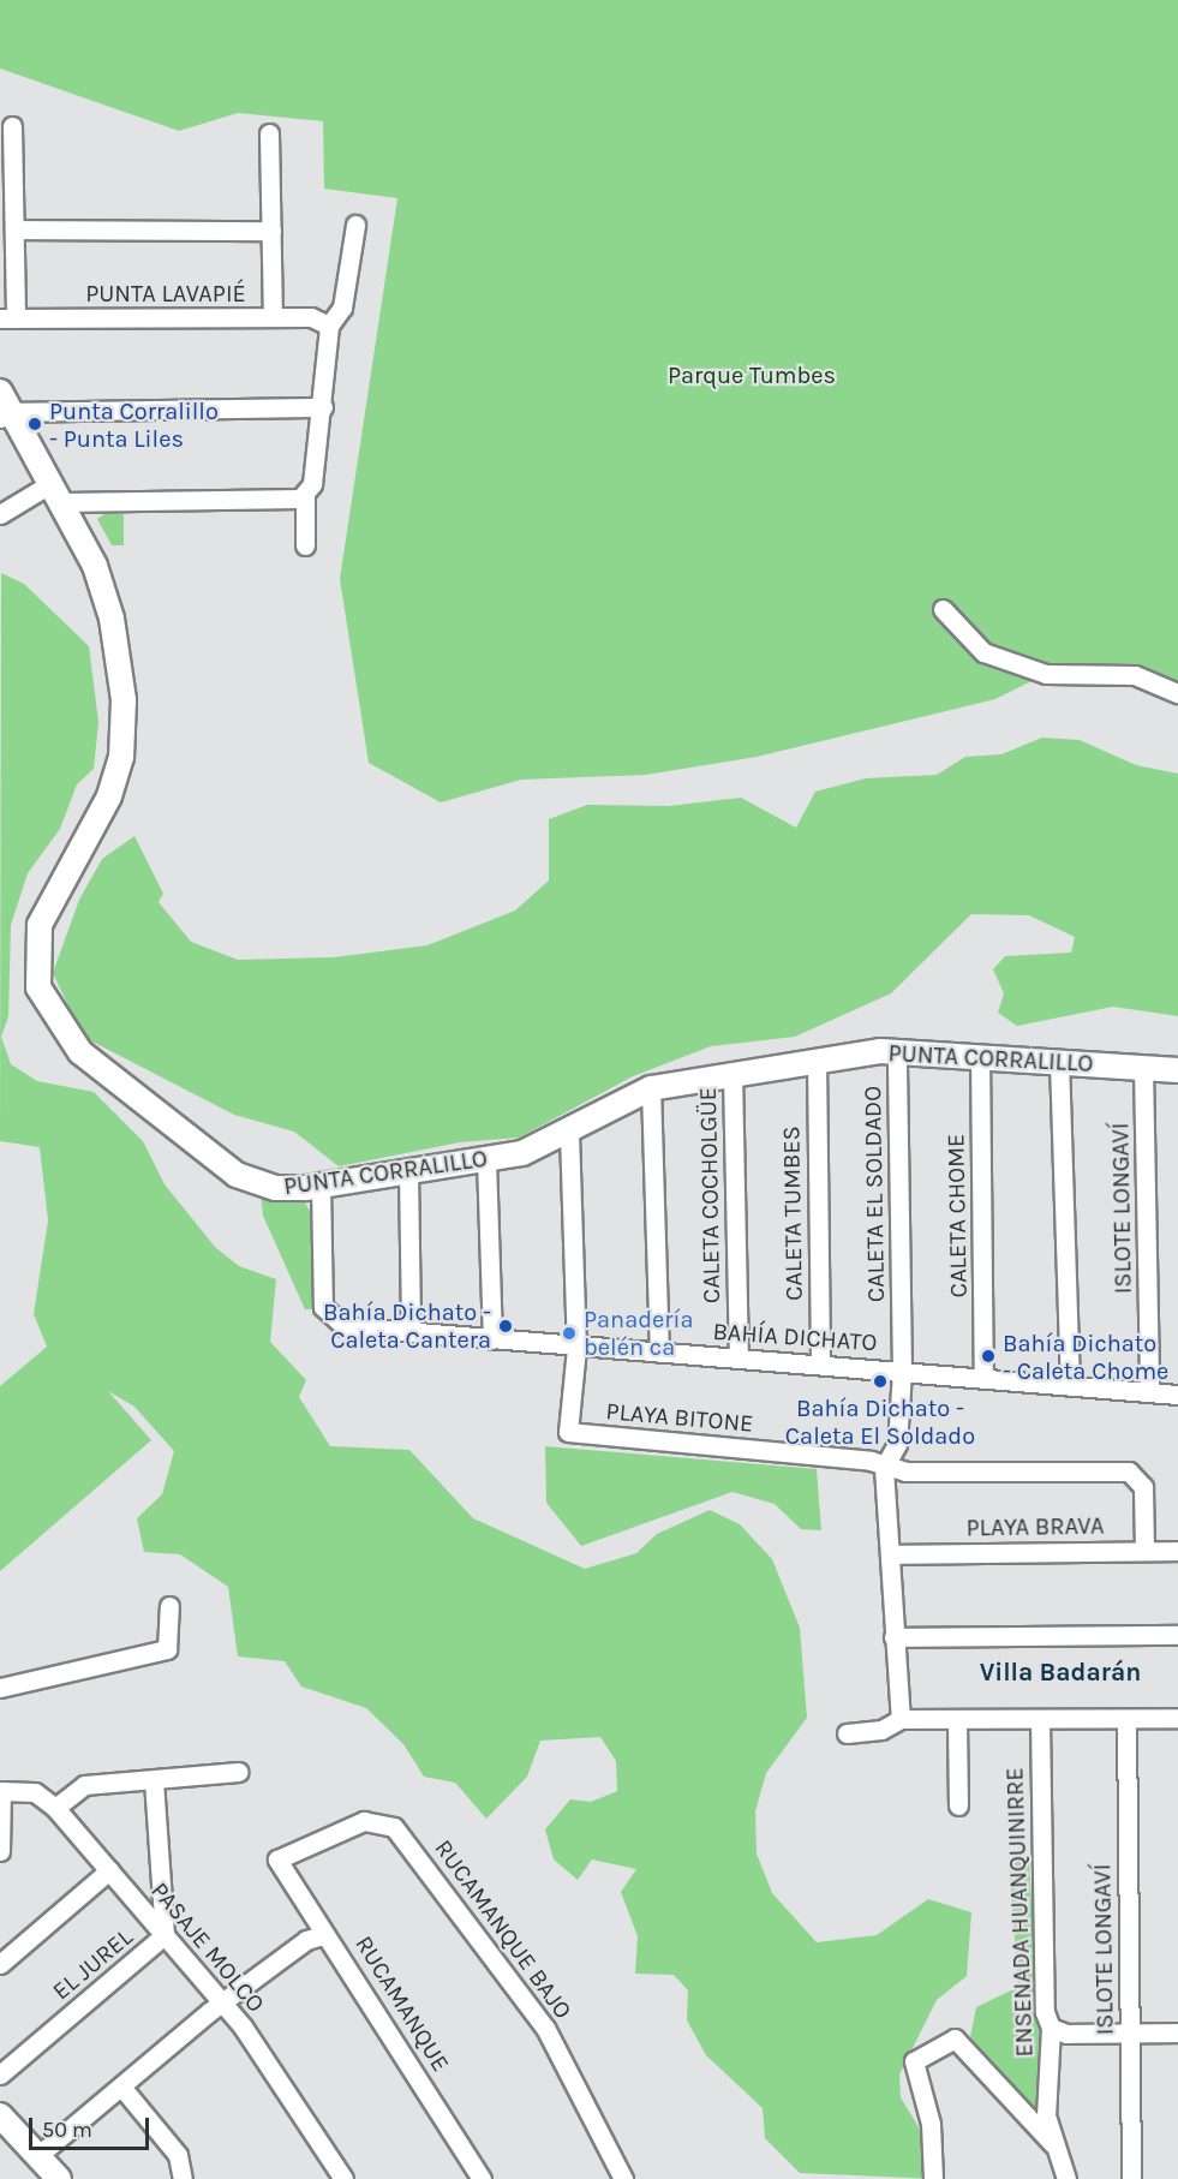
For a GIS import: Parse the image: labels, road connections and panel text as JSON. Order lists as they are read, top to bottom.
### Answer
{
  "streets": {
    "street": [
      "PUNTA LAVAPIÉ",
      "PUNTA CORRALILLO",
      "CALETA EL SOLDADO",
      "CALETA COCHOLGÜE",
      "ISLOTE LONGAVÍ",
      "CALETA TUMBES",
      "CALETA CHOME",
      "BAHÍA DICHATO",
      "PLAYA BITONE",
      "PLAYA BRAVA",
      "ENSENADA HUANQUINIRRE",
      "RUCAMANQUE BAJO",
      "PASAJE MOLCO",
      "EL JUREL",
      "RUCAMANQUE"
    ]
  },
  "crossings": [
    ["PUNTA CORRALILLO", "CALETA EL SOLDADO"],
    ["PUNTA CORRALILLO", "CALETA COCHOLGÜE"],
    ["PUNTA CORRALILLO", "ISLOTE LONGAVÍ"],
    ["PUNTA CORRALILLO", "CALETA TUMBES"],
    ["PUNTA CORRALILLO", "CALETA CHOME"],
    ["PUNTA CORRALILLO", "BAHÍA DICHATO"],
    ["CALETA EL SOLDADO", "BAHÍA DICHATO"],
    ["CALETA EL SOLDADO", "PLAYA BITONE"],
    ["CALETA EL SOLDADO", "PLAYA BRAVA"],
    ["CALETA COCHOLGÜE", "BAHÍA DICHATO"],
    ["ISLOTE LONGAVÍ", "BAHÍA DICHATO"],
    ["CALETA TUMBES", "BAHÍA DICHATO"],
    ["CALETA CHOME", "BAHÍA DICHATO"],
    ["BAHÍA DICHATO", "PLAYA BITONE"],
    ["PLAYA BITONE", "PLAYA BRAVA"],
    ["RUCAMANQUE BAJO", "RUCAMANQUE"],
    ["PASAJE MOLCO", "EL JUREL"]
  ],
  "districts": ["Villa Badarán"],
  "parks": ["Parque Tumbes"],
  "places": [
    "Punta Corralillo - Punta Liles",
    "Bahía Dichato - Caleta Cantera",
    "Panadería belén ca",
    "Bahía Dichato - Caleta Chome",
    "Bahía Dichato - Caleta El Soldado"
  ],
  "scale_bar": "50 m"
}
